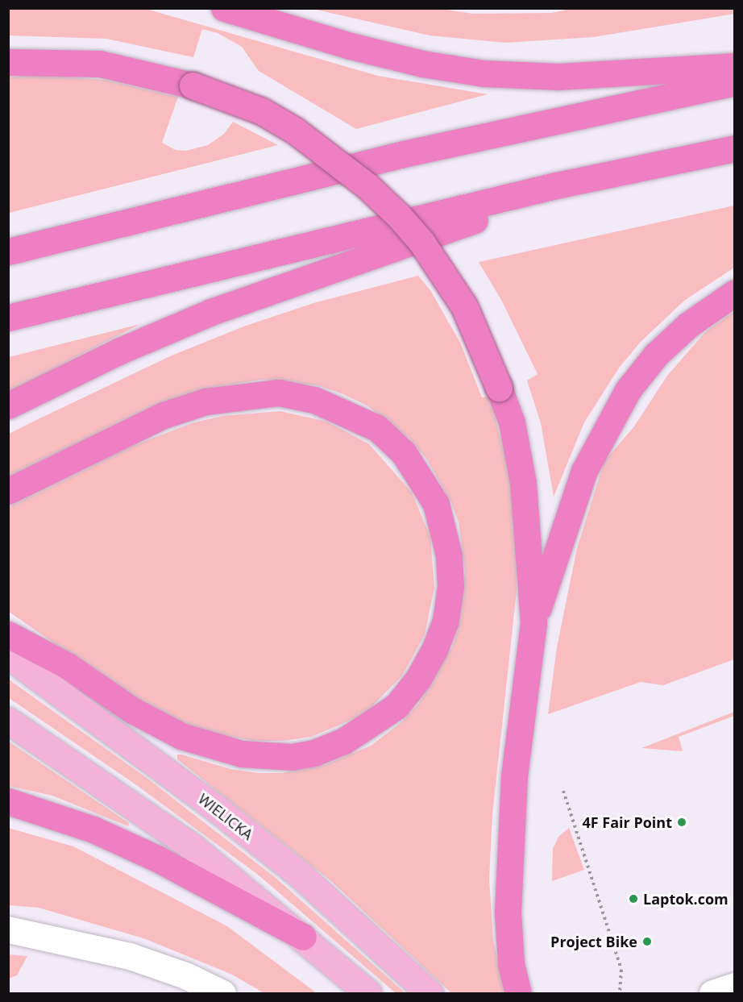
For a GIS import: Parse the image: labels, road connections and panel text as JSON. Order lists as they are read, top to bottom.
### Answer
{
  "streets": {
    "main road": ["WIELICKA"]
  },
  "places": ["4F Fair Point", "Laptok.com", "Project Bike"]
}
